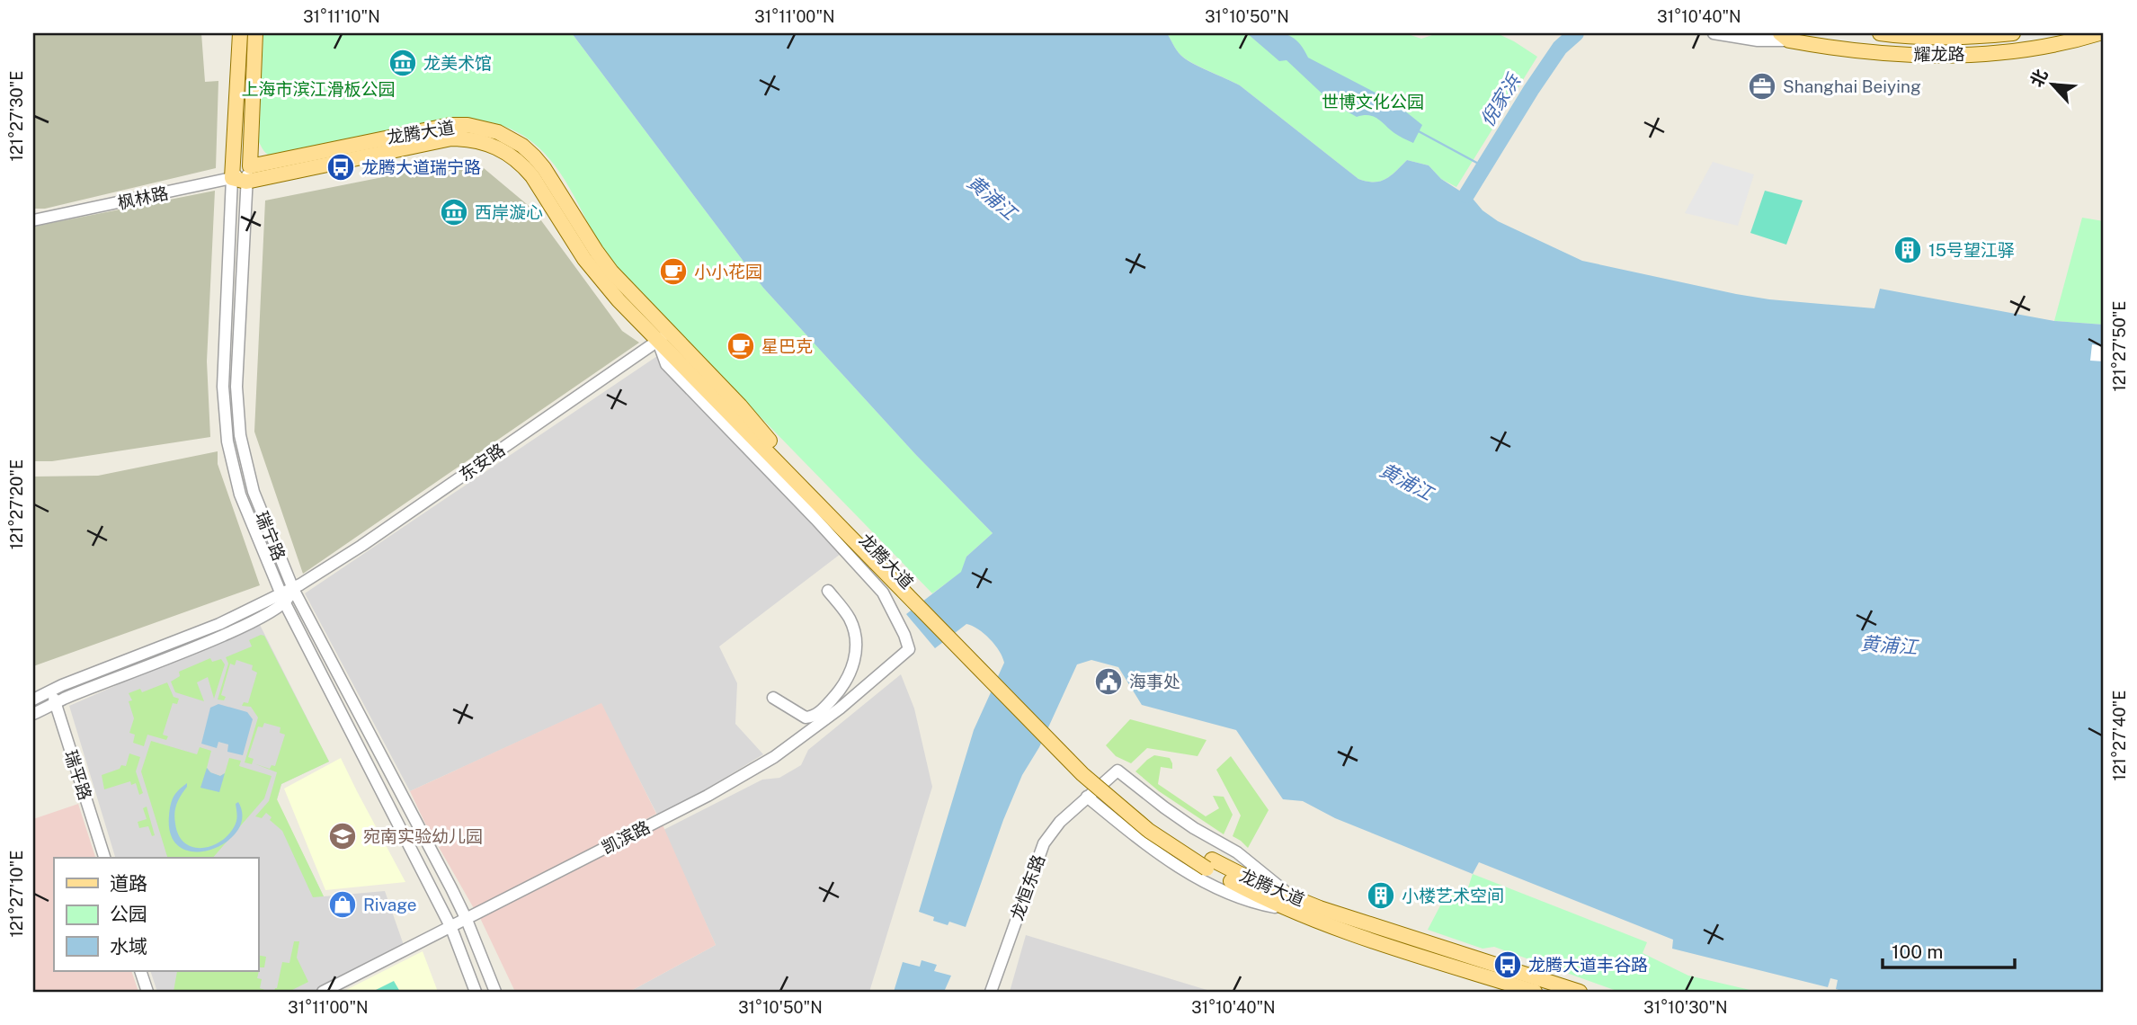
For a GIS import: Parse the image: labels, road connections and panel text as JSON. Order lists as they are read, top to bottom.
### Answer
{
  "streets": {
    "main road": ["耀龙路", "龙腾大道", "瑞宁路"],
    "street": [
      "枫林路",
      "东安路",
      "瑞平路",
      "凯滨路",
      "龙恒东路"
    ]
  },
  "crossings": [
    ["龙腾大道", "枫林路"],
    ["龙腾大道", "东安路"],
    ["龙腾大道", "瑞宁路"],
    ["龙腾大道", "凯滨路"],
    ["龙腾大道", "龙恒东路"],
    ["枫林路", "瑞宁路"],
    ["东安路", "瑞宁路"],
    ["东安路", "瑞平路"],
    ["东安路", "凯滨路"],
    ["瑞宁路", "凯滨路"]
  ],
  "water": ["倪家浜", "黄浦江"],
  "parks": ["上海市滨江滑板公园", "世博文化公园"],
  "places": {
    "museum": ["龙美术馆", "西岸漩心"],
    "office": ["Shanghai Beiying"],
    "bus stop": ["龙腾大道瑞宁路", "龙腾大道丰谷路"],
    "building": ["15号望江驿", "小楼艺术空间"],
    "cafe": ["小小花园", "星巴克"],
    "public building": ["海事处"],
    "school or university": ["宛南实验幼儿园"],
    "shop": ["Rivage"]
  },
  "legend": ["道路", "公园", "水域"],
  "scale_bar": "100 m",
  "north": "top left",
  "coordinates": [
    "31°11'10\"N",
    "31°11'00\"N",
    "31°10'50\"N",
    "31°10'40\"N",
    "121°27'30\"E",
    "121°27'50\"E",
    "121°27'20\"E",
    "121°27'40\"E",
    "121°27'10\"E",
    "31°10'30\"N"
  ]
}
